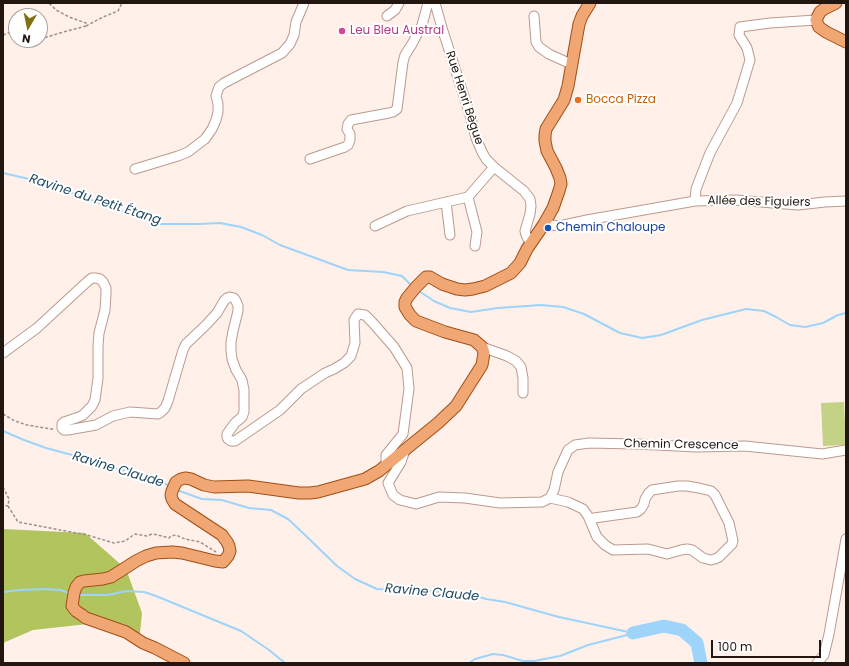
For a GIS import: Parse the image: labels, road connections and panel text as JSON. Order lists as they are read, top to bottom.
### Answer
{
  "streets": {
    "street": ["Rue Henri Bègue", "Allée des Figuiers", "Chemin Crescence"]
  },
  "water": ["Ravine du Petit Étang", "Ravine Claude"],
  "places": ["Leu Bleu Austral", "Bocca Pizza", "Chemin Chaloupe"],
  "scale_bar": "100 m",
  "north": "bottom"
}
